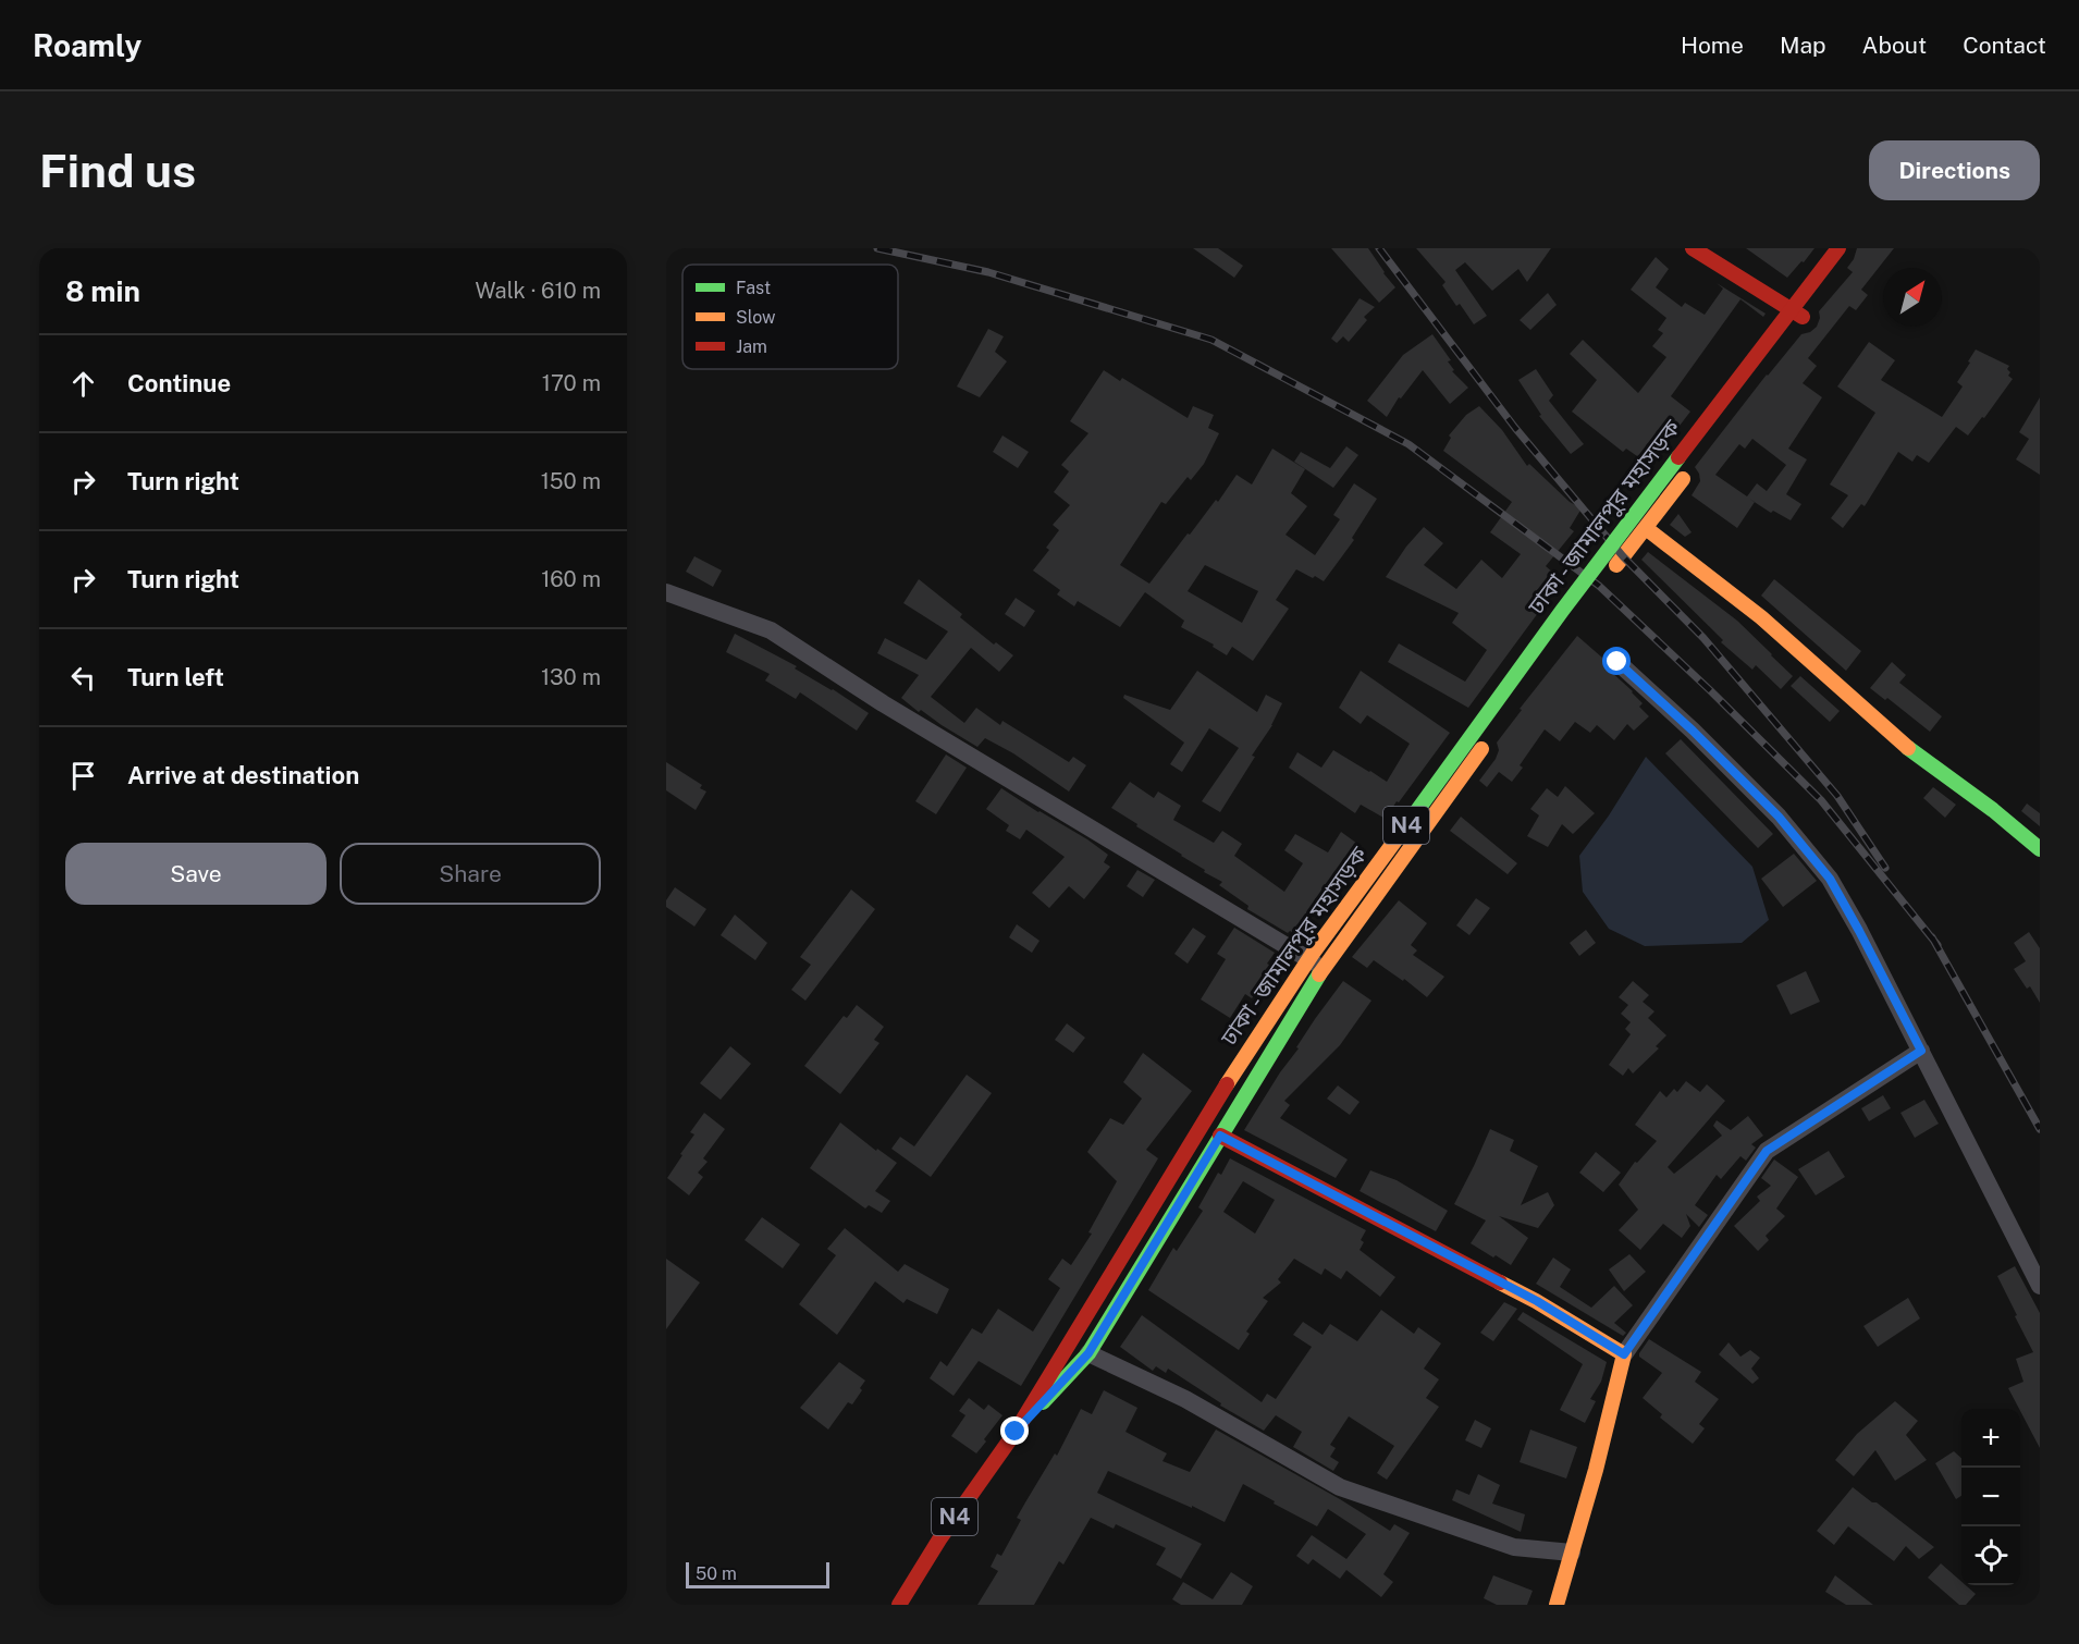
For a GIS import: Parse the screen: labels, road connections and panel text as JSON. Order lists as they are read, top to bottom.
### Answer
{
  "streets": {
    "main road": ["ঢাকা - জামালপুর মহাসড়ক", "N4"]
  },
  "legend": ["Fast", "Slow", "Jam"],
  "scale_bar": "50 m",
  "north": "top right",
  "page": {
    "header": "Roamly",
    "nav": [
      "Home",
      "Map",
      "About",
      "Contact"
    ],
    "buttons": [
      "Directions",
      ["Save", "Share"]
    ],
    "title": "Find us",
    "heading": ["8 min", "Walk · 610 m"],
    "list": [
      ["Continue", "170 m"],
      ["Turn right", "150 m"],
      ["Turn right", "160 m"],
      ["Turn left", "130 m"],
      "Arrive at destination"
    ],
    "map_buttons": ["+", "−"],
    "scale": "50 m"
  }
}
